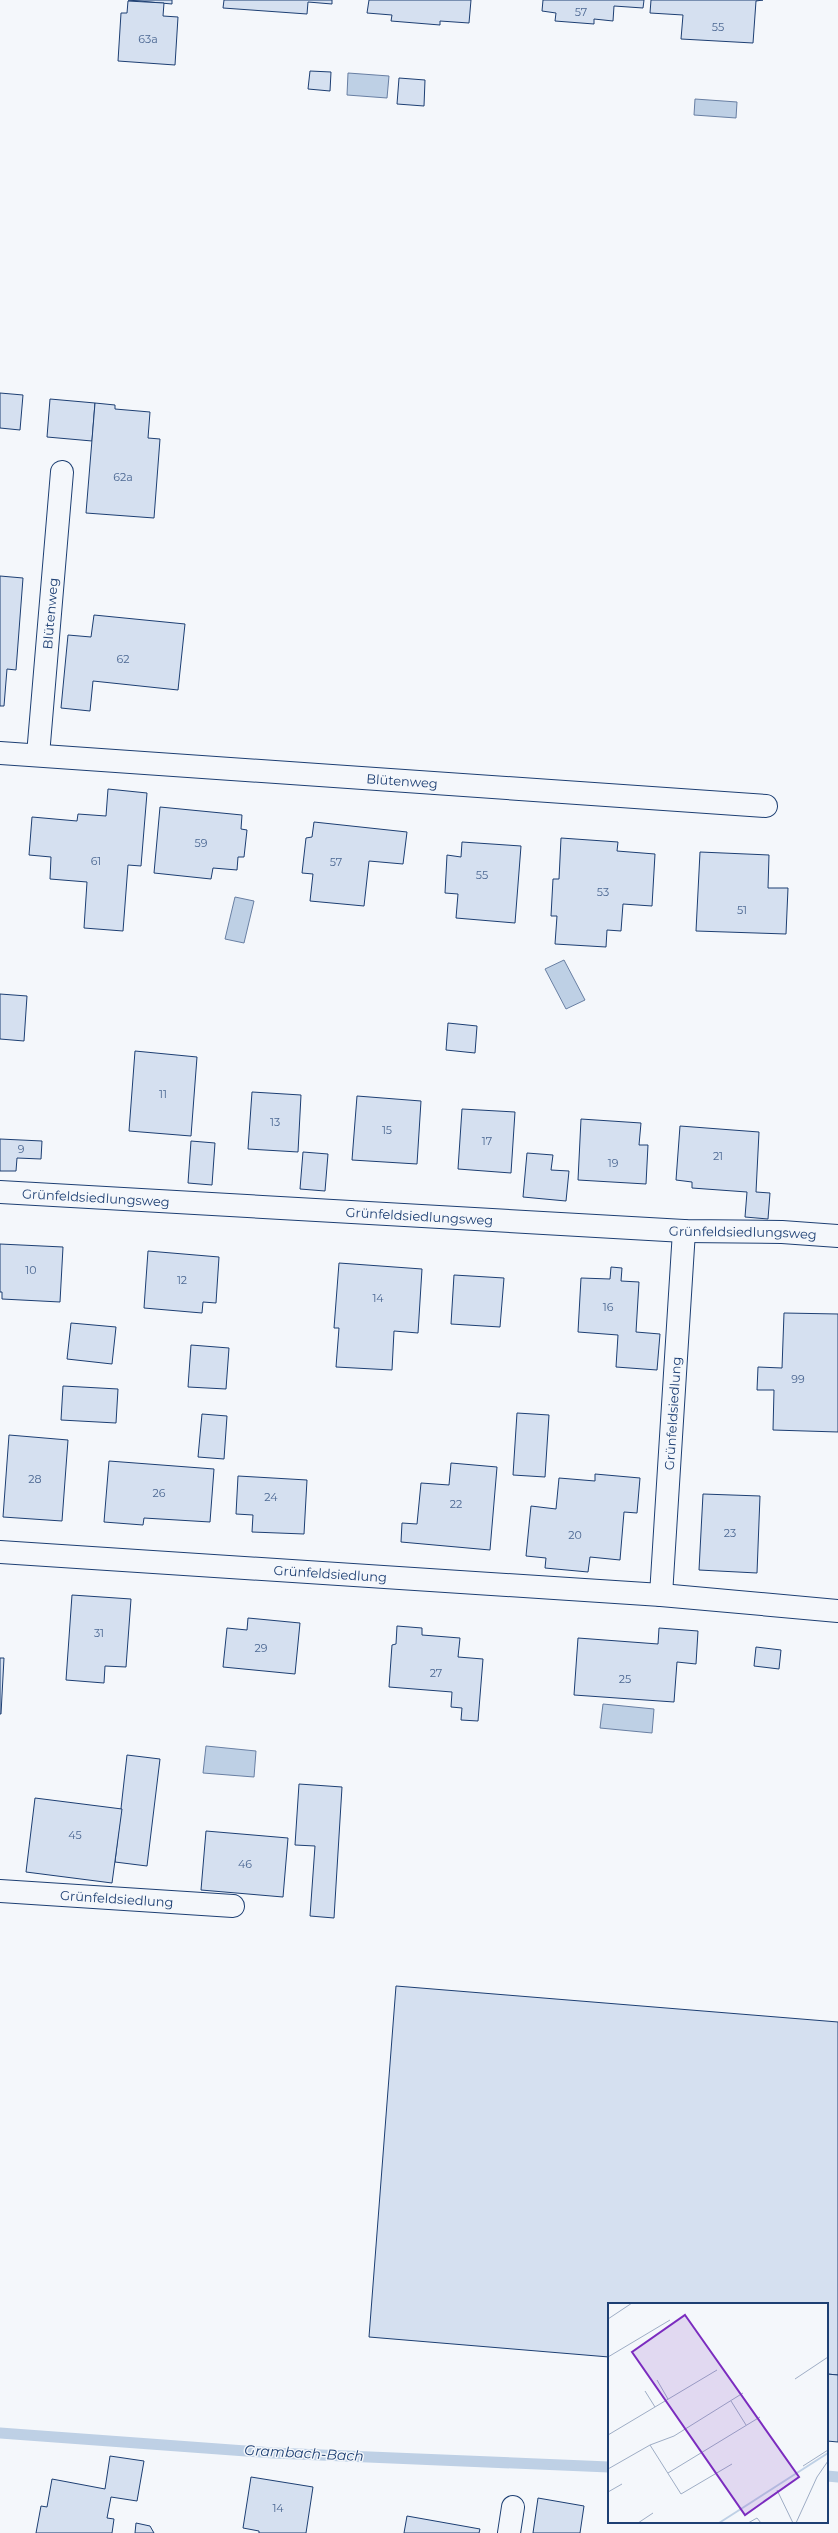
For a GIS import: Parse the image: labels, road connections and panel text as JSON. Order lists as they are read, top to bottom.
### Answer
{
  "streets": {
    "street": ["Blütenweg", "Grünfeldsiedlungsweg", "Grünfeldsiedlung"]
  },
  "crossings": [
    ["Grünfeldsiedlungsweg", "Grünfeldsiedlung"]
  ],
  "water": ["Grambach-Bach"],
  "house_numbers": [
    "57",
    "55",
    "63a",
    "62a",
    "62",
    "59",
    "61",
    "57",
    "55",
    "53",
    "51",
    "11",
    "13",
    "15",
    "17",
    "9",
    "21",
    "19",
    "10",
    "12",
    "14",
    "16",
    "99",
    "28",
    "26",
    "24",
    "22",
    "23",
    "20",
    "31",
    "29",
    "27",
    "25",
    "45",
    "46",
    "14"
  ]
}
